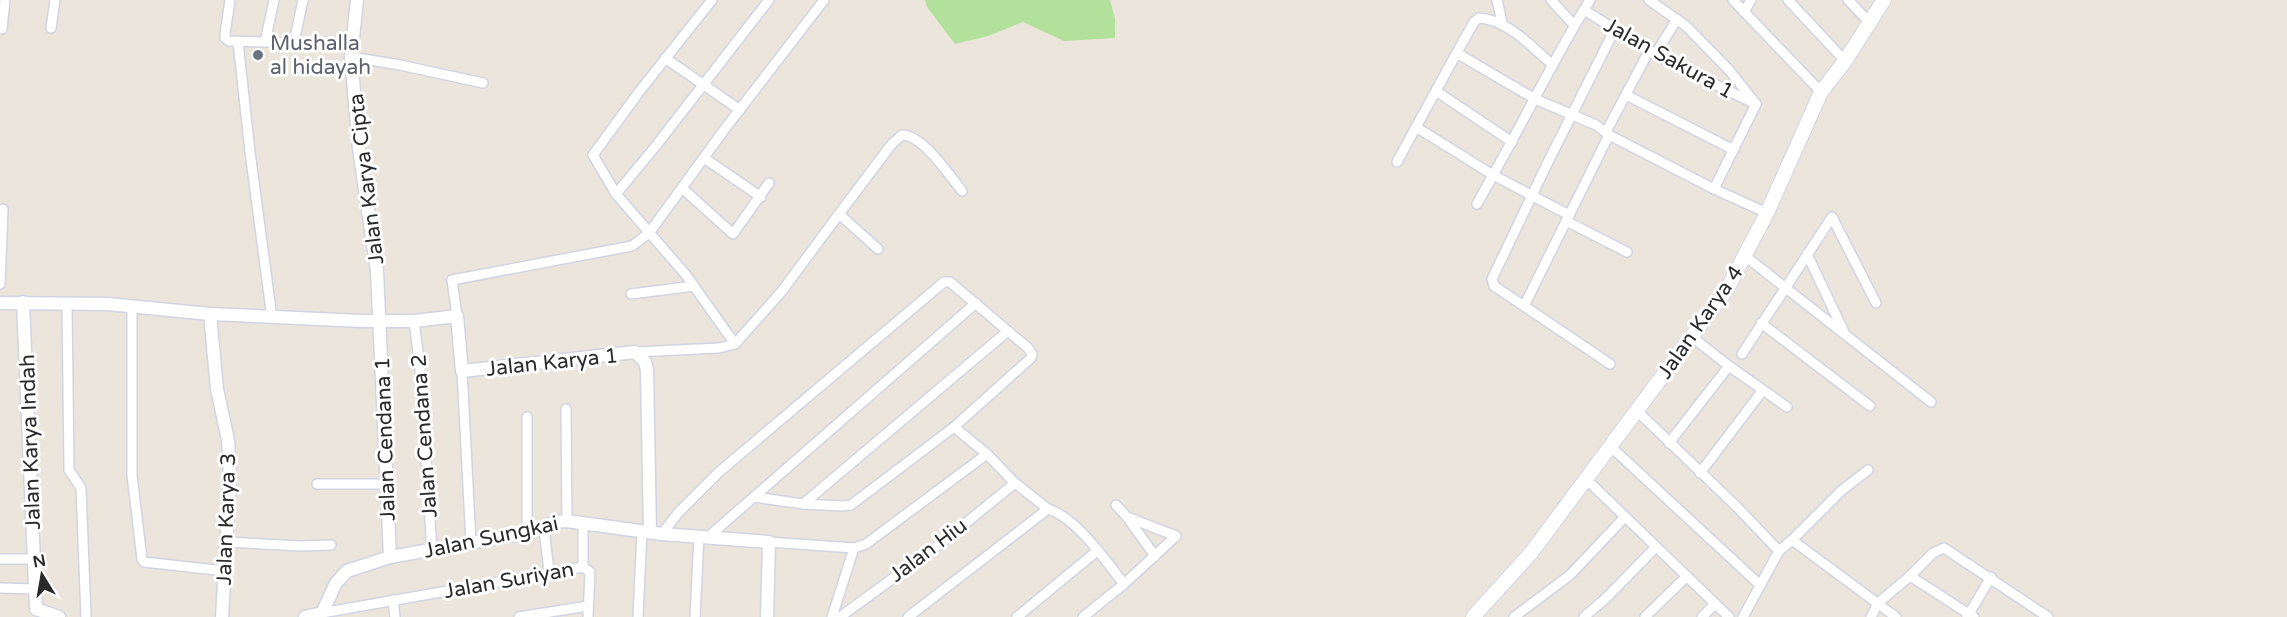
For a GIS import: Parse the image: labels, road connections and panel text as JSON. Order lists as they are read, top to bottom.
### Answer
{
  "streets": {
    "main road": ["Jalan Karya 4"],
    "street": [
      "Jalan Sakura 1",
      "Jalan Karya Cipta",
      "Jalan Karya 1",
      "Jalan Cendana 2",
      "Jalan Cendana 1",
      "Jalan Karya Indah",
      "Jalan Karya 3",
      "Jalan Sungkai",
      "Jalan Hiu",
      "Jalan Suriyan"
    ]
  },
  "crossings": [
    ["Jalan Karya Cipta", "Jalan Cendana 1"],
    ["Jalan Karya 1", "Jalan Sungkai"],
    ["Jalan Cendana 2", "Jalan Sungkai"],
    ["Jalan Cendana 1", "Jalan Sungkai"],
    ["Jalan Sungkai", "Jalan Suriyan"]
  ],
  "places": ["Mushalla al hidayah"],
  "north": "top"
}
